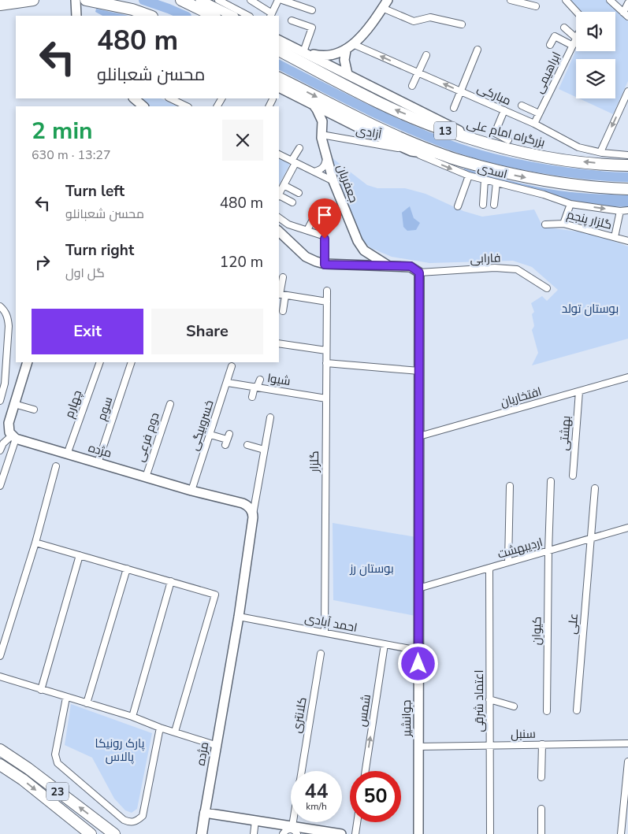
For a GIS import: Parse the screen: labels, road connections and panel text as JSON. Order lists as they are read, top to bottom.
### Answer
{
  "streets": {
    "highway": ["13", "بزرگراه امام علی", "23"],
    "main road": ["جعفریان", "مژده", "جوانشیر"],
    "street": [
      "ابراهیمی",
      "مبارکی",
      "آزادی",
      "اسدی",
      "گلزار پنجم",
      "فارابی",
      "شیوا",
      "افتخاریان",
      "چهارم",
      "سوم",
      "خسروبیگی",
      "بهشتی",
      "دوم فرعی",
      "گلزار",
      "اردیبهشت",
      "احمد آبادی",
      "علی",
      "کیوان",
      "اعتماد شرقی",
      "شمس",
      "کلانتری",
      "سنبل"
    ]
  },
  "crossings": [
    ["ابراهیمی", "مبارکی"],
    ["آزادی", "اسدی"],
    ["آزادی", "جعفریان"],
    ["فارابی", "جوانشیر"],
    ["شیوا", "خسروبیگی"],
    ["شیوا", "گلزار"],
    ["افتخاریان", "بهشتی"],
    ["افتخاریان", "جوانشیر"],
    ["چهارم", "مژده"],
    ["سوم", "مژده"],
    ["خسروبیگی", "مژده"],
    ["دوم فرعی", "مژده"],
    ["مژده", "احمد آبادی"],
    ["گلزار", "احمد آبادی"],
    ["اردیبهشت", "علی"],
    ["اردیبهشت", "کیوان"],
    ["اردیبهشت", "اعتماد شرقی"],
    ["اردیبهشت", "جوانشیر"],
    ["احمد آبادی", "شمس"],
    ["احمد آبادی", "جوانشیر"],
    ["اعتماد شرقی", "سنبل"],
    ["جوانشیر", "سنبل"]
  ],
  "one_way": ["اسدی", "شمس"],
  "parks": ["بوستان تولد", "بوستان رز", "پارک رونیکا پالاس"],
  "page": {
    "turn": ["480 m", "محسن شعبانلو"],
    "heading": ["2 min", "630 m · 13:27"],
    "list": [
      {
        "name": "Turn left",
        "note": "محسن شعبانلو",
        "value": "480 m"
      },
      {
        "name": "Turn right",
        "note": "گل اول",
        "value": "120 m"
      }
    ],
    "buttons": ["Exit", "Share"],
    "speed": "44 km/h",
    "limit": "50"
  }
}
